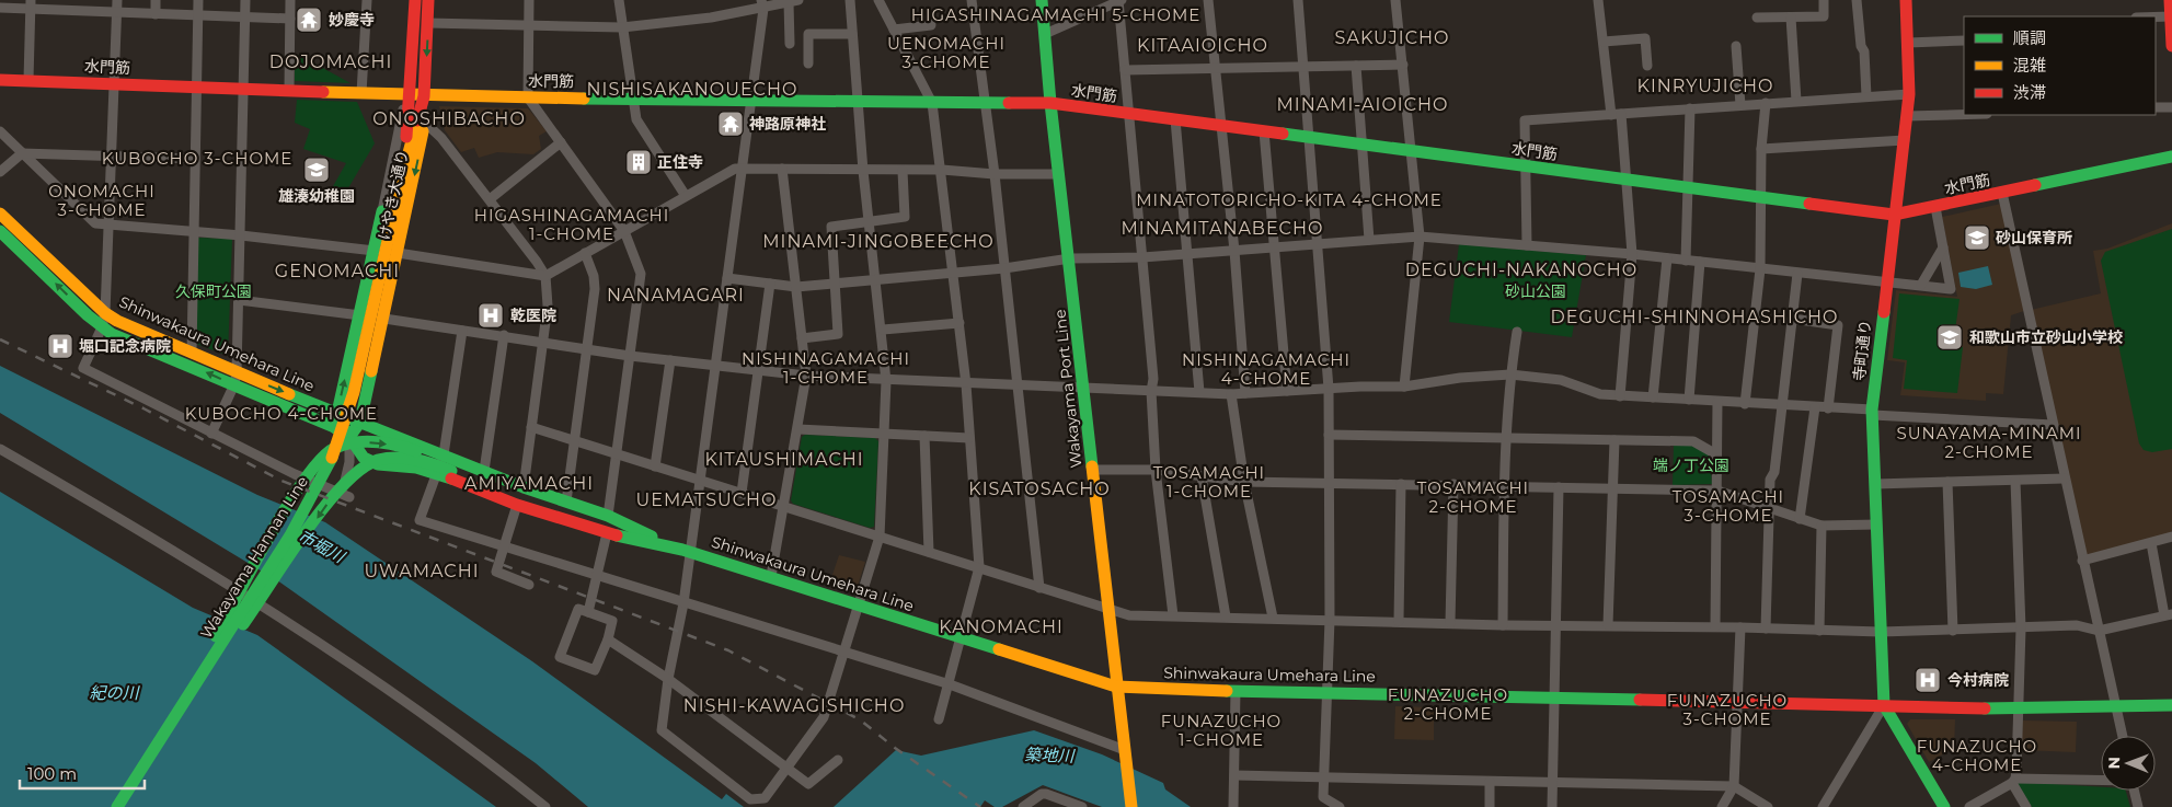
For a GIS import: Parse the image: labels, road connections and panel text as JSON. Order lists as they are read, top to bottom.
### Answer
{
  "streets": {
    "main road": [
      "水門筋",
      "けやき大通り",
      "Shinwakaura Umehara Line",
      "寺町通り",
      "Wakayama Port Line",
      "Wakayama Hannan Line"
    ]
  },
  "crossings": [
    ["水門筋", "けやき大通り"],
    ["水門筋", "寺町通り"],
    ["水門筋", "Wakayama Port Line"],
    ["水門筋", "Wakayama Hannan Line"],
    ["けやき大通り", "Shinwakaura Umehara Line"],
    ["けやき大通り", "Wakayama Hannan Line"],
    ["Shinwakaura Umehara Line", "寺町通り"],
    ["Shinwakaura Umehara Line", "Wakayama Port Line"]
  ],
  "districts": [
    "HIGASHINAGAMACHI 5-CHOME",
    "SAKUJICHO",
    "UENOMACHI 3-CHOME",
    "KITAAIOICHO",
    "DOJOMACHI",
    "KINRYUJICHO",
    "NISHISAKANOUECHO",
    "MINAMI-AIOICHO",
    "ONOSHIBACHO",
    "KUBOCHO 3-CHOME",
    "ONOMACHI 3-CHOME",
    "MINATOTORICHO-KITA 4-CHOME",
    "HIGASHINAGAMACHI 1-CHOME",
    "MINAMITANABECHO",
    "MINAMI-JINGOBEECHO",
    "DEGUCHI-NAKANOCHO",
    "GENOMACHI",
    "NANAMAGARI",
    "DEGUCHI-SHINNOHASHICHO",
    "NISHINAGAMACHI 1-CHOME",
    "NISHINAGAMACHI 4-CHOME",
    "KUBOCHO 4-CHOME",
    "SUNAYAMA-MINAMI 2-CHOME",
    "KITAUSHIMACHI",
    "TOSAMACHI 1-CHOME",
    "AMIYAMACHI",
    "KISATOSACHO",
    "TOSAMACHI 2-CHOME",
    "TOSAMACHI 3-CHOME",
    "UEMATSUCHO",
    "UWAMACHI",
    "KANOMACHI",
    "FUNAZUCHO 2-CHOME",
    "FUNAZUCHO 3-CHOME",
    "NISHI-KAWAGISHICHO",
    "FUNAZUCHO 1-CHOME",
    "FUNAZUCHO 4-CHOME"
  ],
  "water": ["市堀川", "紀の川", "築地川"],
  "parks": ["久保町公園", "砂山公園", "端ノ丁公園"],
  "places": {
    "temple": ["妙慶寺", "神路原神社"],
    "building": ["正住寺"],
    "school or university": ["雄湊幼稚園", "砂山保育所", "和歌山市立砂山小学校"],
    "hospital": ["乾医院", "堀口記念病院", "今村病院"]
  },
  "legend": ["順調", "混雑", "渋滞"],
  "scale_bar": "100 m",
  "north": "left"
}
